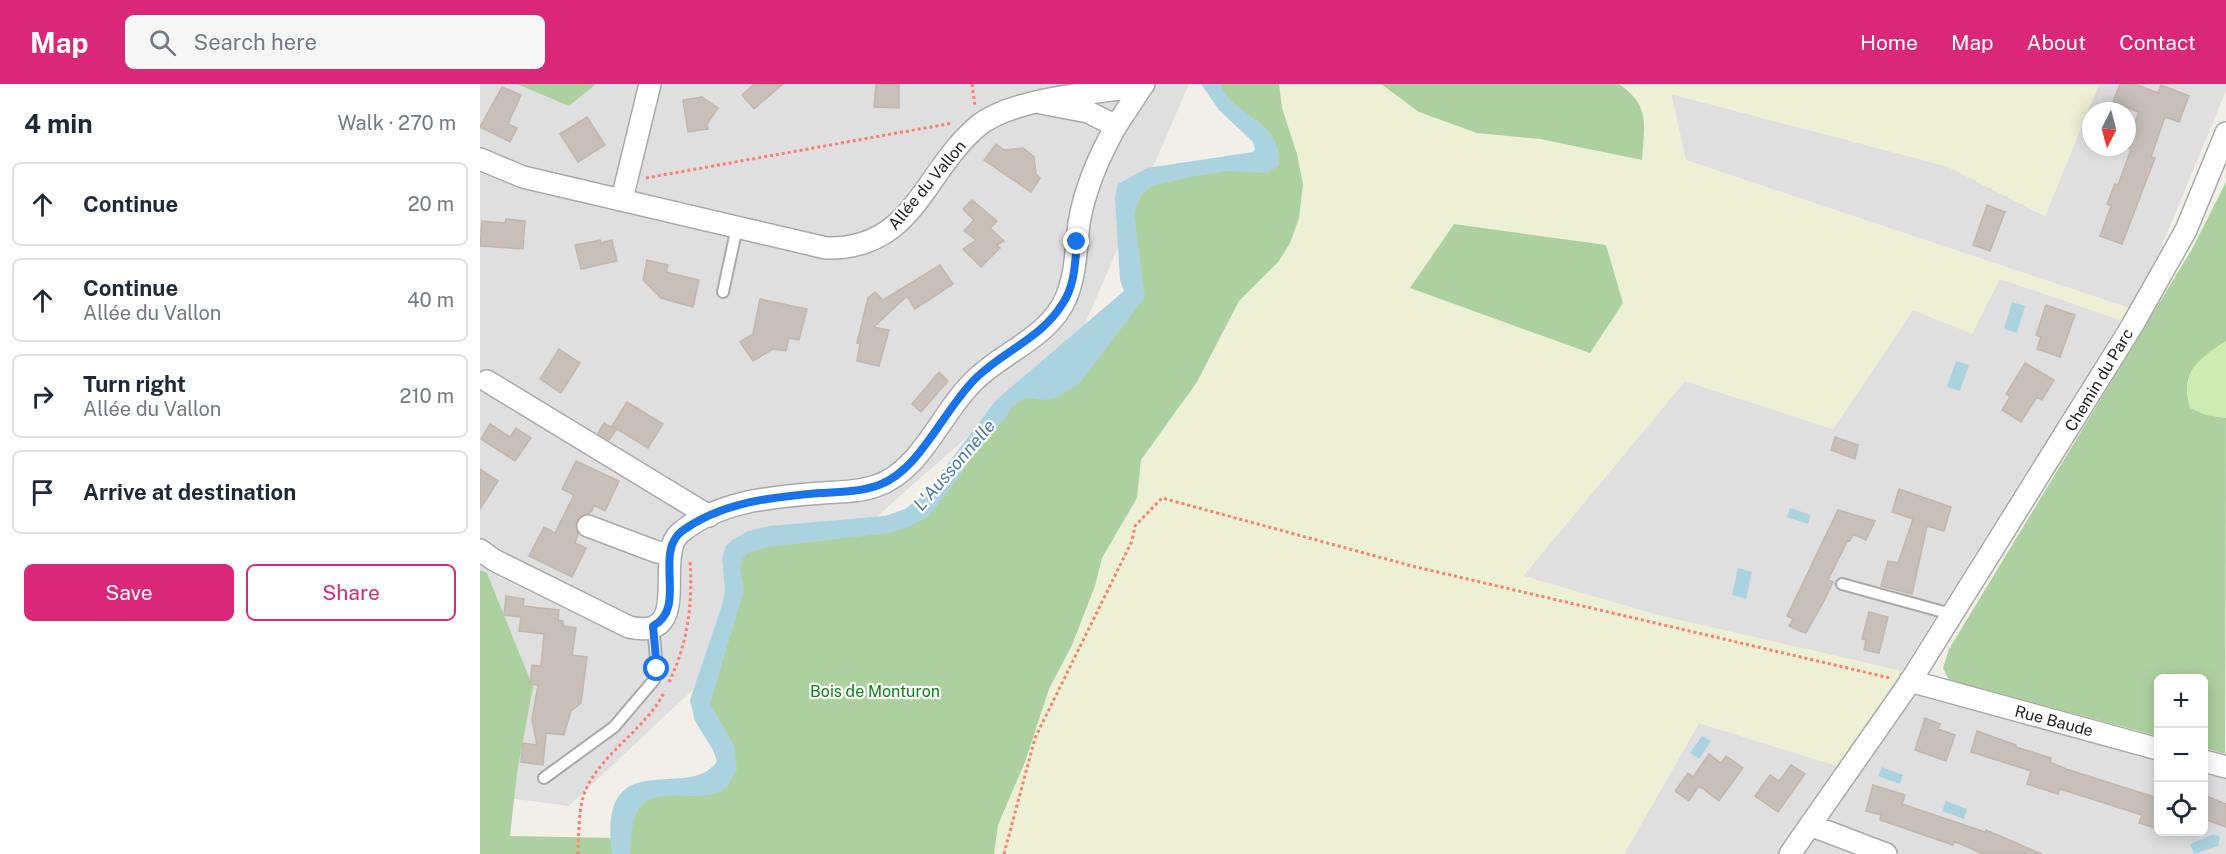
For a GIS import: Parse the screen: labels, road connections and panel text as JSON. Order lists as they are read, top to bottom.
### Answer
{
  "streets": {
    "street": ["Allée du Vallon", "Chemin du Parc", "Rue Baude"]
  },
  "crossings": [
    ["Chemin du Parc", "Rue Baude"]
  ],
  "water": ["L'Aussonnelle"],
  "parks": ["Bois de Monturon"],
  "north": "bottom",
  "page": {
    "header": "Map",
    "search": "Search here",
    "nav": [
      "Home",
      "Map",
      "About",
      "Contact"
    ],
    "heading": ["4 min", "Walk · 270 m"],
    "list": [
      ["Continue", "20 m"],
      ["Continue", "Allée du Vallon", "40 m"],
      ["Turn right", "Allée du Vallon", "210 m"],
      "Arrive at destination"
    ],
    "buttons": ["Save", "Share"],
    "map_buttons": ["+", "−"]
  }
}
